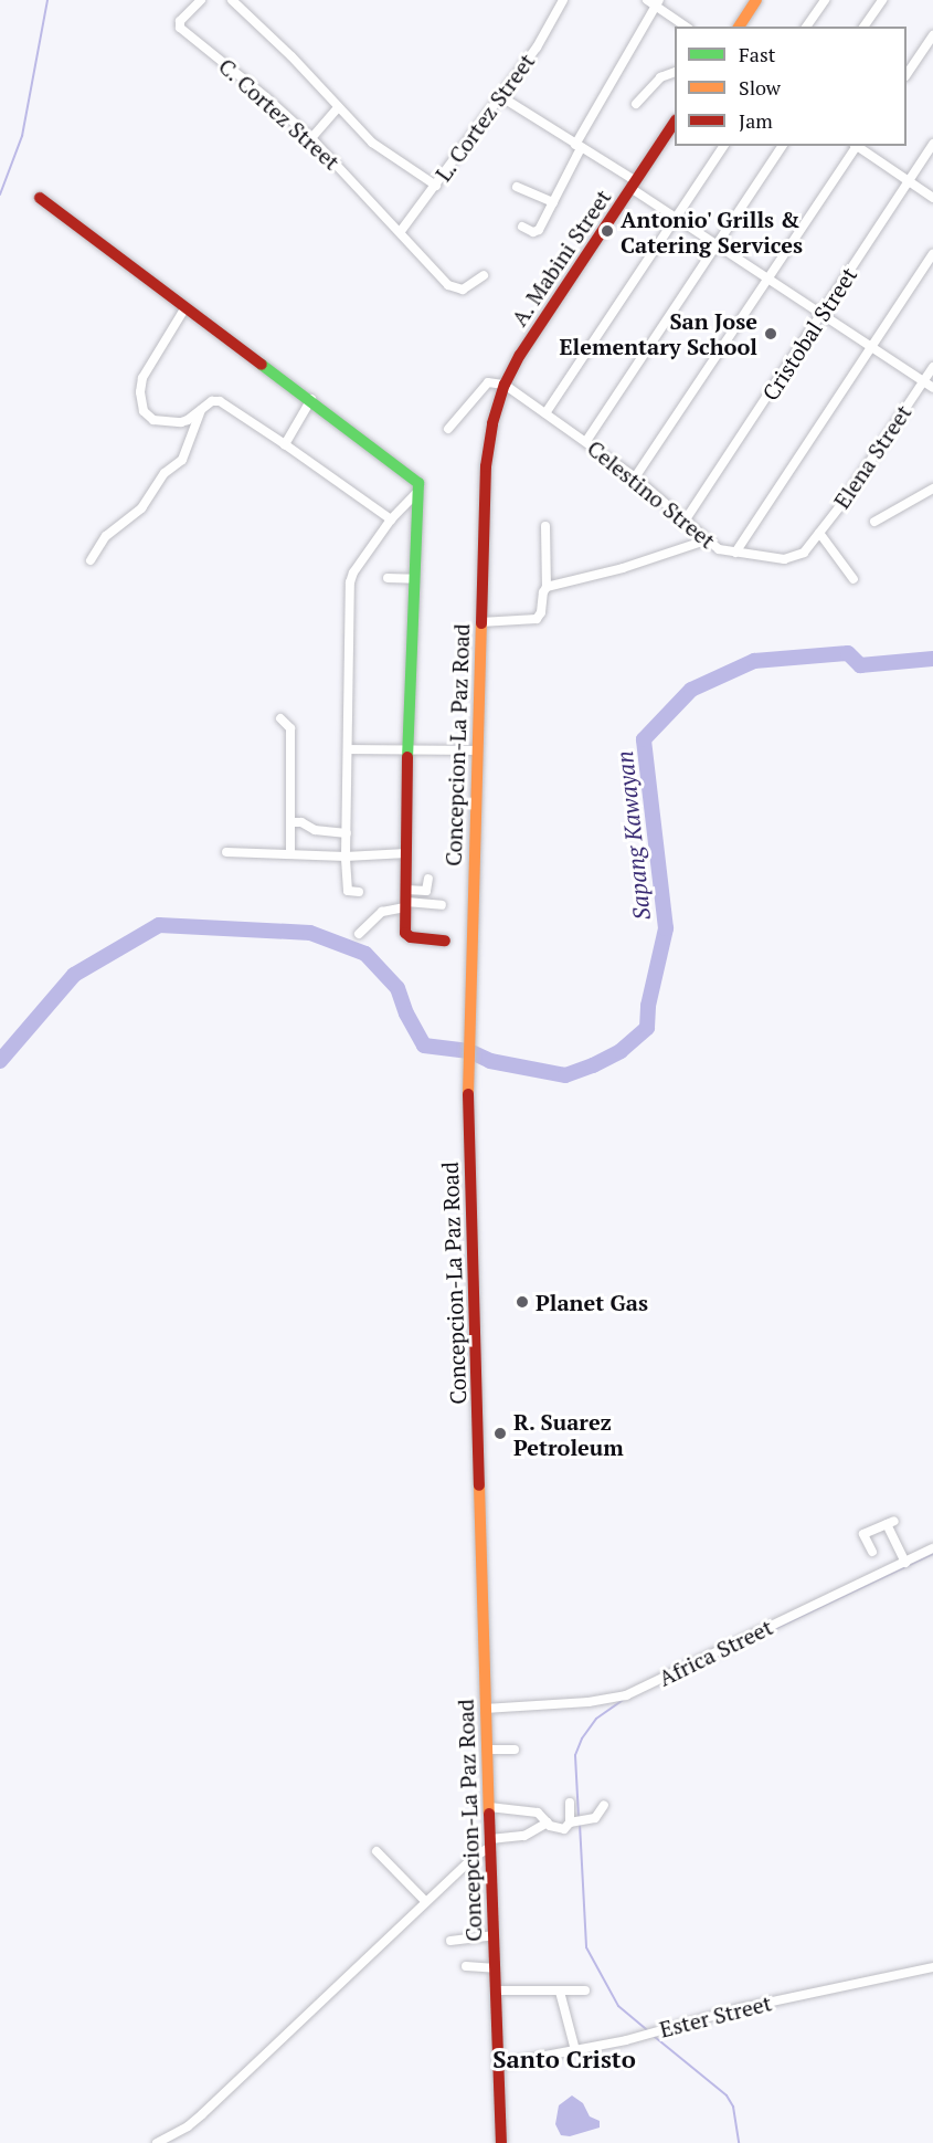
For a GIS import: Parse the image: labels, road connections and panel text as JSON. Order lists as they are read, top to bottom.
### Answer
{
  "streets": {
    "main road": ["A. Mabini Street", "Concepcion-La Paz Road"],
    "street": [
      "C. Cortez Street",
      "L. Cortez Street",
      "Cristobal Street",
      "Elena Street",
      "Celestino Street",
      "Africa Street",
      "Ester Street"
    ]
  },
  "crossings": [
    ["C. Cortez Street", "L. Cortez Street"],
    ["A. Mabini Street", "Celestino Street"],
    ["A. Mabini Street", "Concepcion-La Paz Road"],
    ["Cristobal Street", "Celestino Street"],
    ["Elena Street", "Celestino Street"],
    ["Concepcion-La Paz Road", "Africa Street"],
    ["Concepcion-La Paz Road", "Ester Street"]
  ],
  "districts": ["Santo Cristo"],
  "water": ["Sapang Kawayan"],
  "places": [
    "Antonio' Grills & Catering Services",
    "San Jose Elementary School",
    "Planet Gas",
    "R. Suarez Petroleum"
  ],
  "legend": ["Fast", "Slow", "Jam"]
}
